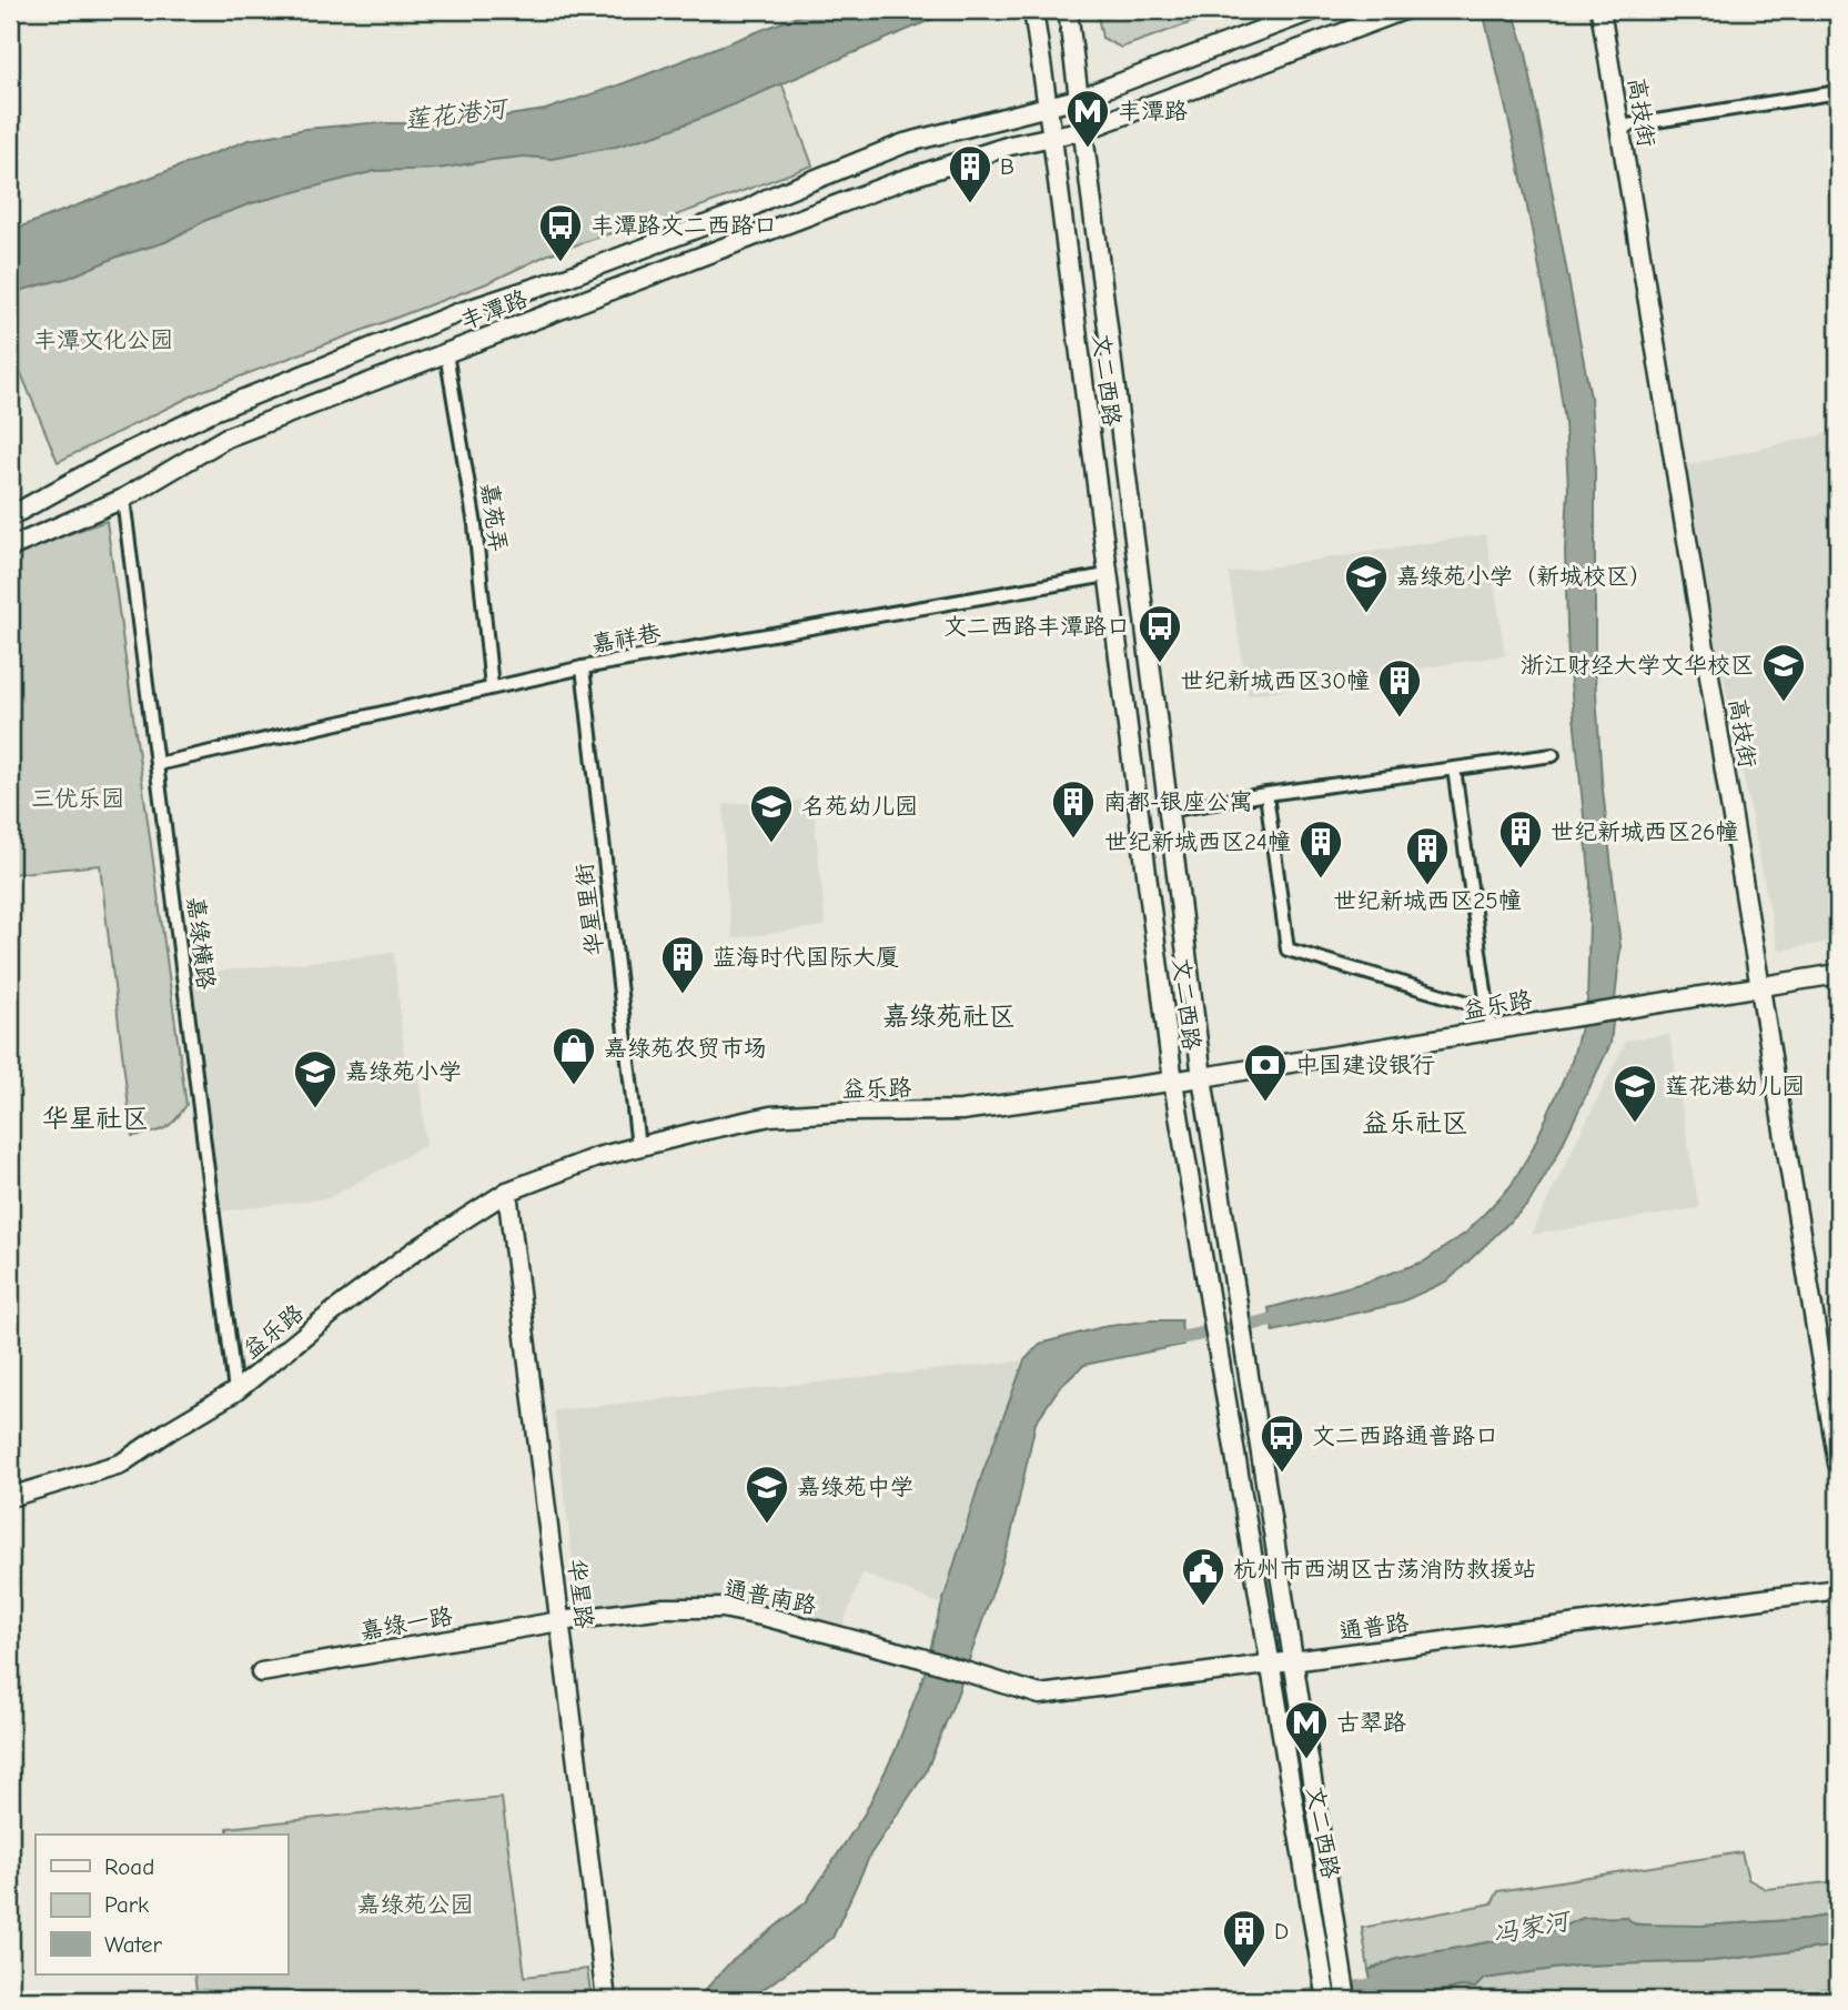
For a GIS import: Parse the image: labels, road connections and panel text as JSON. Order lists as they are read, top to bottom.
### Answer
{
  "streets": {
    "main road": [
      "高技街",
      "丰潭路",
      "文二西路",
      "益乐路",
      "华星路",
      "通普南路",
      "嘉绿一路",
      "通普路"
    ],
    "street": [
      "嘉苑弄",
      "嘉祥巷",
      "华星里街",
      "嘉绿横路"
    ]
  },
  "crossings": [
    ["高技街", "益乐路"],
    ["丰潭路", "文二西路"],
    ["丰潭路", "嘉苑弄"],
    ["丰潭路", "嘉绿横路"],
    ["文二西路", "嘉祥巷"],
    ["文二西路", "益乐路"],
    ["文二西路", "通普路"],
    ["嘉苑弄", "嘉祥巷"],
    ["嘉祥巷", "华星里街"],
    ["嘉祥巷", "嘉绿横路"],
    ["华星里街", "益乐路"],
    ["嘉绿横路", "益乐路"],
    ["益乐路", "华星路"],
    ["华星路", "通普南路"],
    ["华星路", "嘉绿一路"],
    ["通普南路", "嘉绿一路"],
    ["通普南路", "通普路"]
  ],
  "districts": ["嘉绿苑社区", "华星社区", "益乐社区"],
  "water": ["莲花港河", "冯家河"],
  "parks": ["丰潭文化公园", "三优乐园", "嘉绿苑公园"],
  "places": {
    "metro station": ["丰潭路", "古翠路"],
    "building": [
      "B",
      "世纪新城西区30幢",
      "南都-银座公寓",
      "世纪新城西区26幢",
      "世纪新城西区24幢",
      "世纪新城西区25幢",
      "蓝海时代国际大厦",
      "D"
    ],
    "bus stop": ["丰潭路文二西路口", "文二西路丰潭路口", "文二西路通普路口"],
    "school or university": [
      "嘉绿苑小学（新城校区）",
      "浙江财经大学文华校区",
      "名苑幼儿园",
      "嘉绿苑小学",
      "莲花港幼儿园",
      "嘉绿苑中学"
    ],
    "shop": ["嘉绿苑农贸市场"],
    "bank": ["中国建设银行"],
    "public building": ["杭州市西湖区古荡消防救援站"]
  },
  "legend": ["Road", "Park", "Water"]
}
